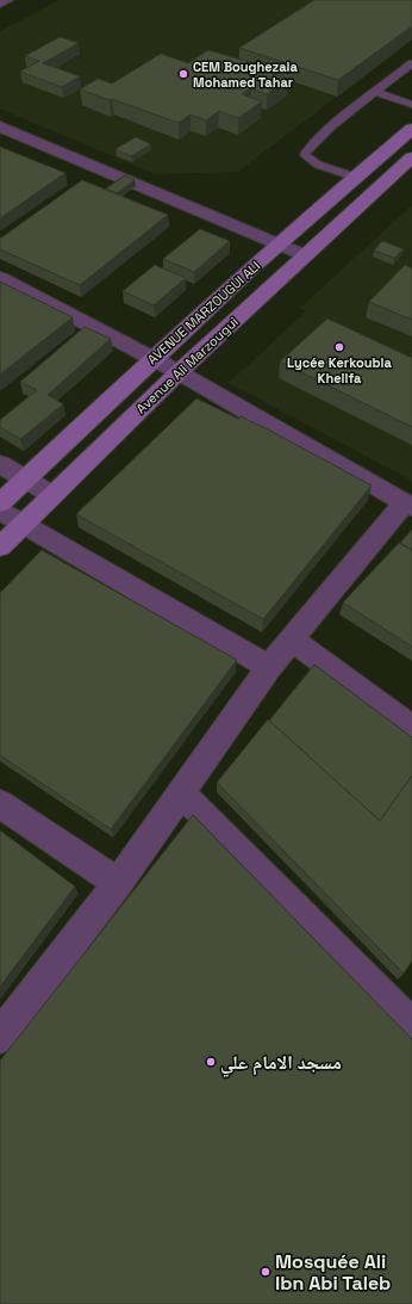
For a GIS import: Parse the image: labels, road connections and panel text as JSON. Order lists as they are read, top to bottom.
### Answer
{
  "streets": {
    "main road": ["AVENUE MARZOUGUI ALI", "Avenue Ali Marzougui"]
  },
  "places": [
    "CEM Boughezala Mohamed Tahar",
    "Lycée Kerkoubia Khelifa",
    "مسجد الامام علي",
    "Mosquée Ali Ibn Abi Taleb"
  ]
}
